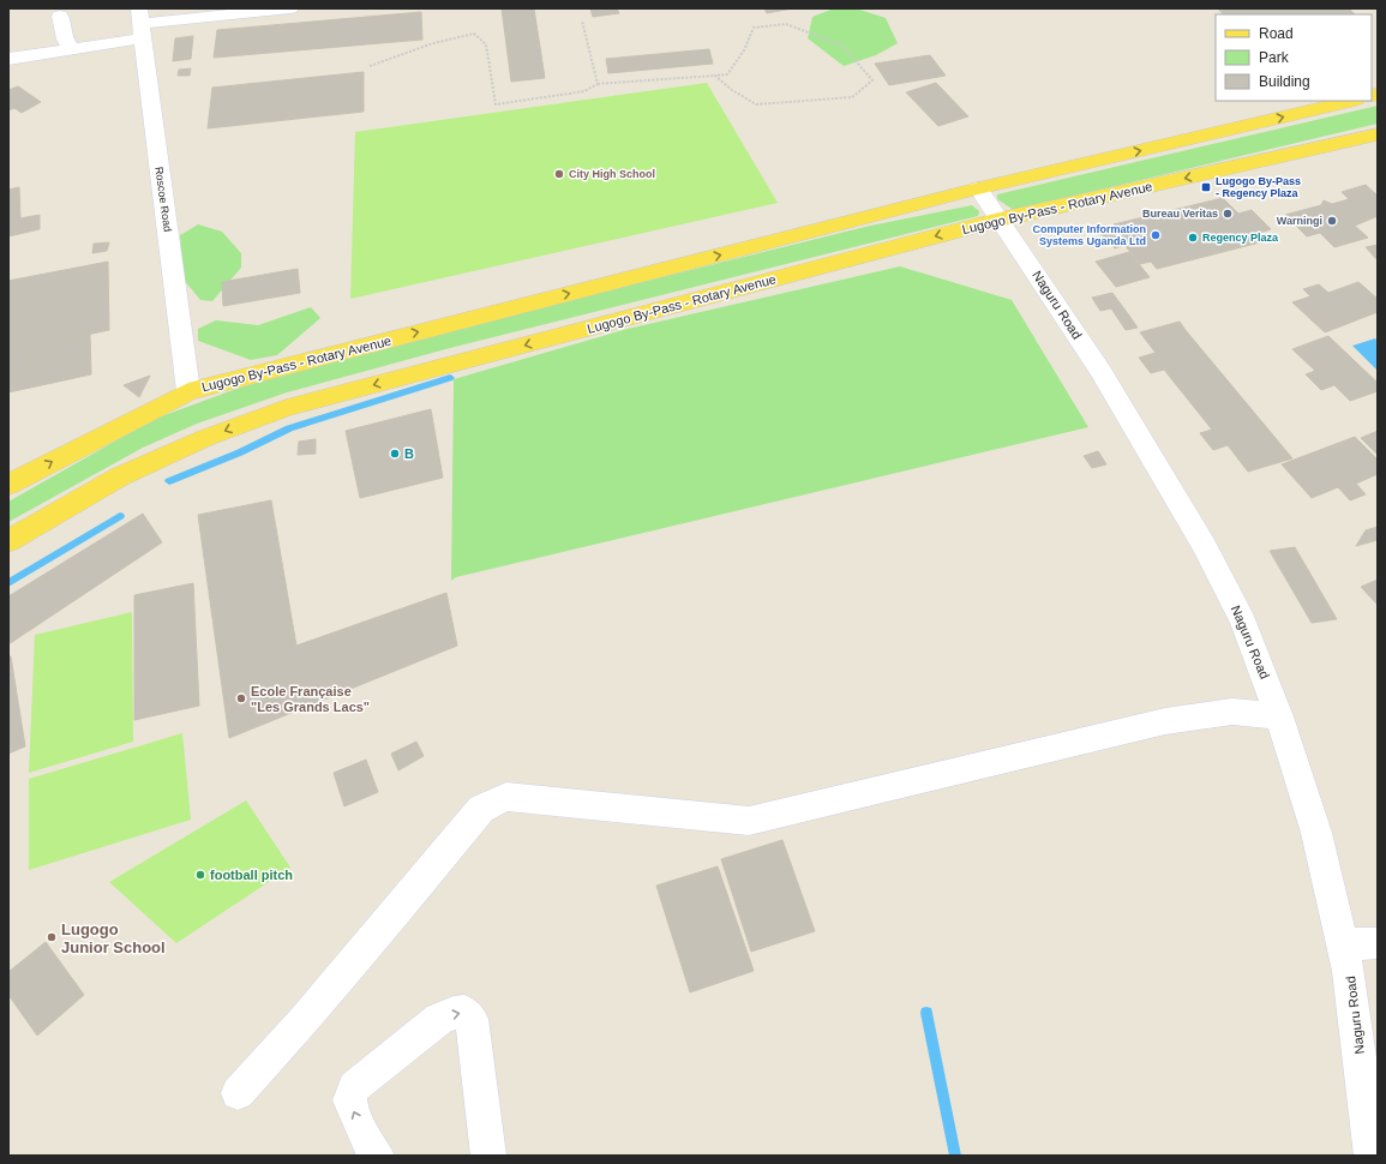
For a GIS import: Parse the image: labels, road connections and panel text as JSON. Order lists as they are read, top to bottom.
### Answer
{
  "streets": {
    "main road": ["Lugogo By-Pass - Rotary Avenue"],
    "street": ["Roscoe Road", "Naguru Road"]
  },
  "crossings": [
    ["Roscoe Road", "Lugogo By-Pass - Rotary Avenue"],
    ["Lugogo By-Pass - Rotary Avenue", "Naguru Road"]
  ],
  "places": {
    "other": [
      "City High School",
      "Bureau Veritas",
      "Warningi",
      "Computer Information Systems Uganda Ltd",
      "Regency Plaza",
      "B",
      "Ecole Française \"Les Grands Lacs\"",
      "football pitch",
      "Lugogo Junior School"
    ],
    "transit": ["Lugogo By-Pass - Regency Plaza"]
  },
  "legend": ["Road", "Park", "Building"]
}
